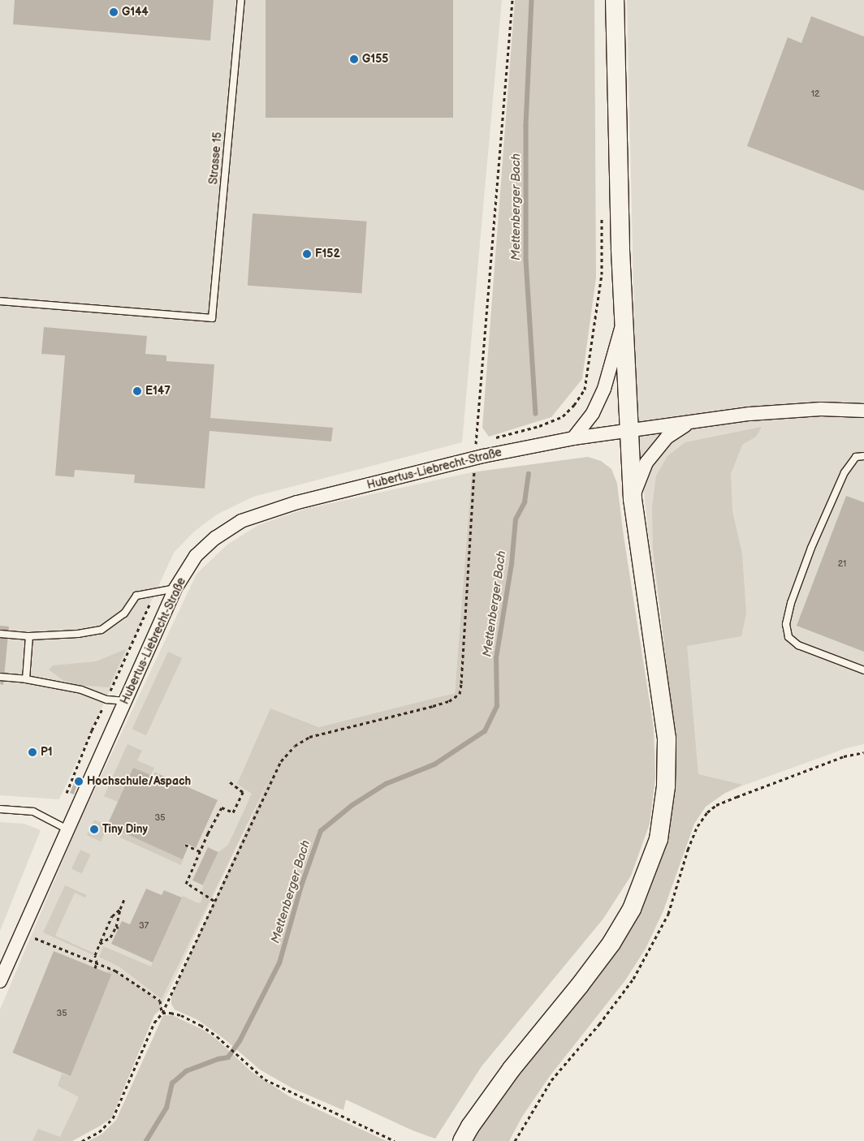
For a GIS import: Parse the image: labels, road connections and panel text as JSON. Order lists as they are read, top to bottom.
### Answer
{
  "streets": {
    "street": ["Hubertus-Liebrecht-Straße"],
    "lane": ["Strasse 15"]
  },
  "water": ["Mettenberger Bach"],
  "places": [
    "G144",
    "G155",
    "F152",
    "E147",
    "P1",
    "Hochschule/Aspach",
    "Tiny Diny"
  ],
  "house_numbers": [
    "12",
    "21",
    "35",
    "37",
    "35"
  ]
}
